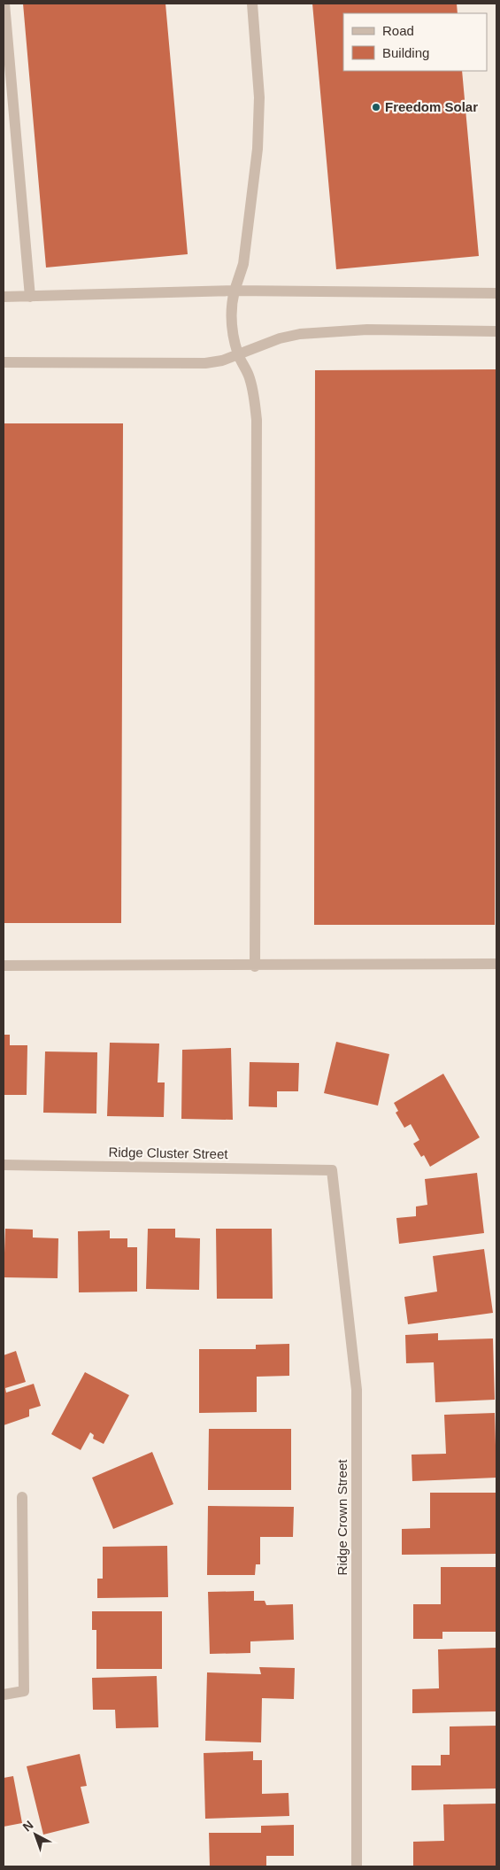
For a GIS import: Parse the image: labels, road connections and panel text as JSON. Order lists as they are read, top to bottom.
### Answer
{
  "streets": {
    "street": ["Ridge Cluster Street", "Ridge Crown Street"]
  },
  "crossings": [
    ["Ridge Cluster Street", "Ridge Crown Street"]
  ],
  "places": ["Freedom Solar"],
  "legend": ["Road", "Building"],
  "north": "top left"
}
